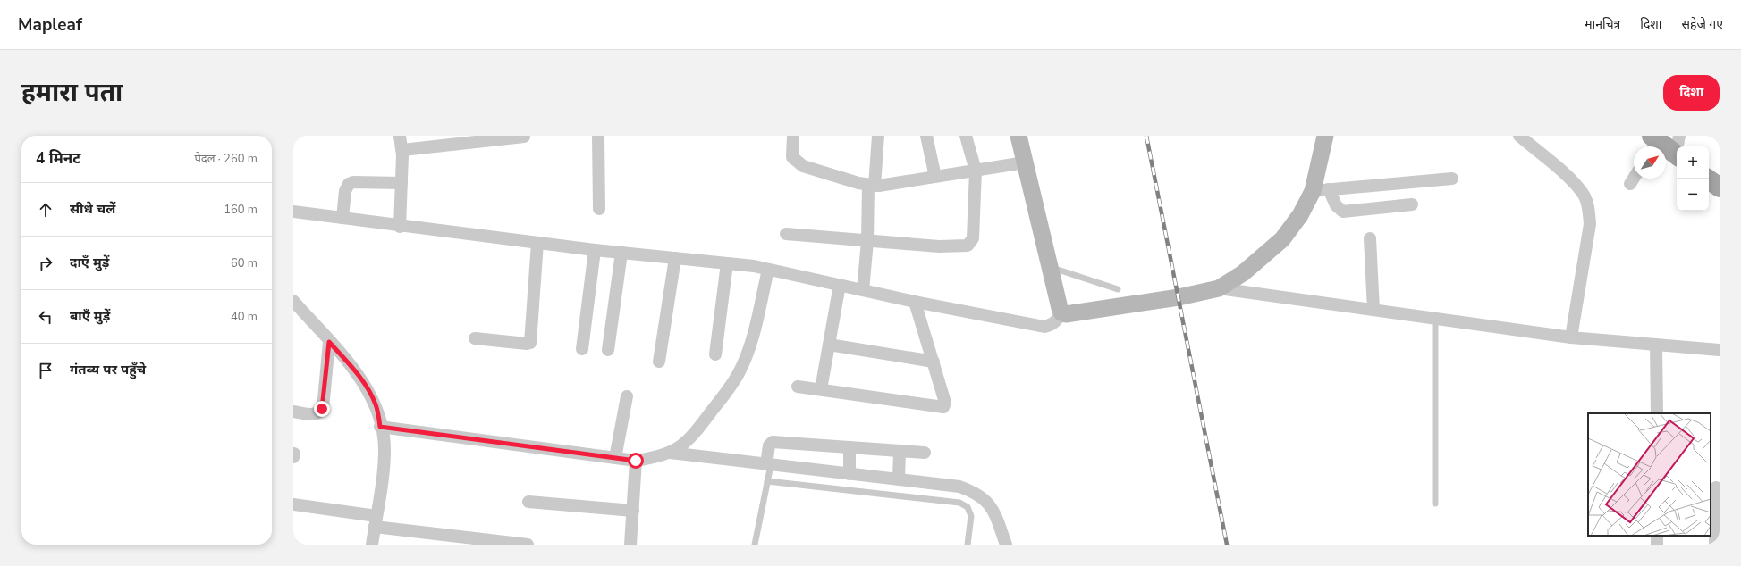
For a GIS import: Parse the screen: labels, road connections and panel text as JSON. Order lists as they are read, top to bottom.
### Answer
{
  "north": "top right",
  "page": {
    "header": "Mapleaf",
    "nav": ["मानचित्र", "दिशा", "सहेजे गए"],
    "buttons": "दिशा",
    "title": "हमारा पता",
    "heading": ["4 मिनट", "पैदल · 260 m"],
    "map_buttons": ["+", "−"],
    "list": [
      ["सीधे चलें", "160 m"],
      ["दाएँ मुड़ें", "60 m"],
      ["बाएँ मुड़ें", "40 m"],
      "गंतव्य पर पहुँचे"
    ]
  }
}
